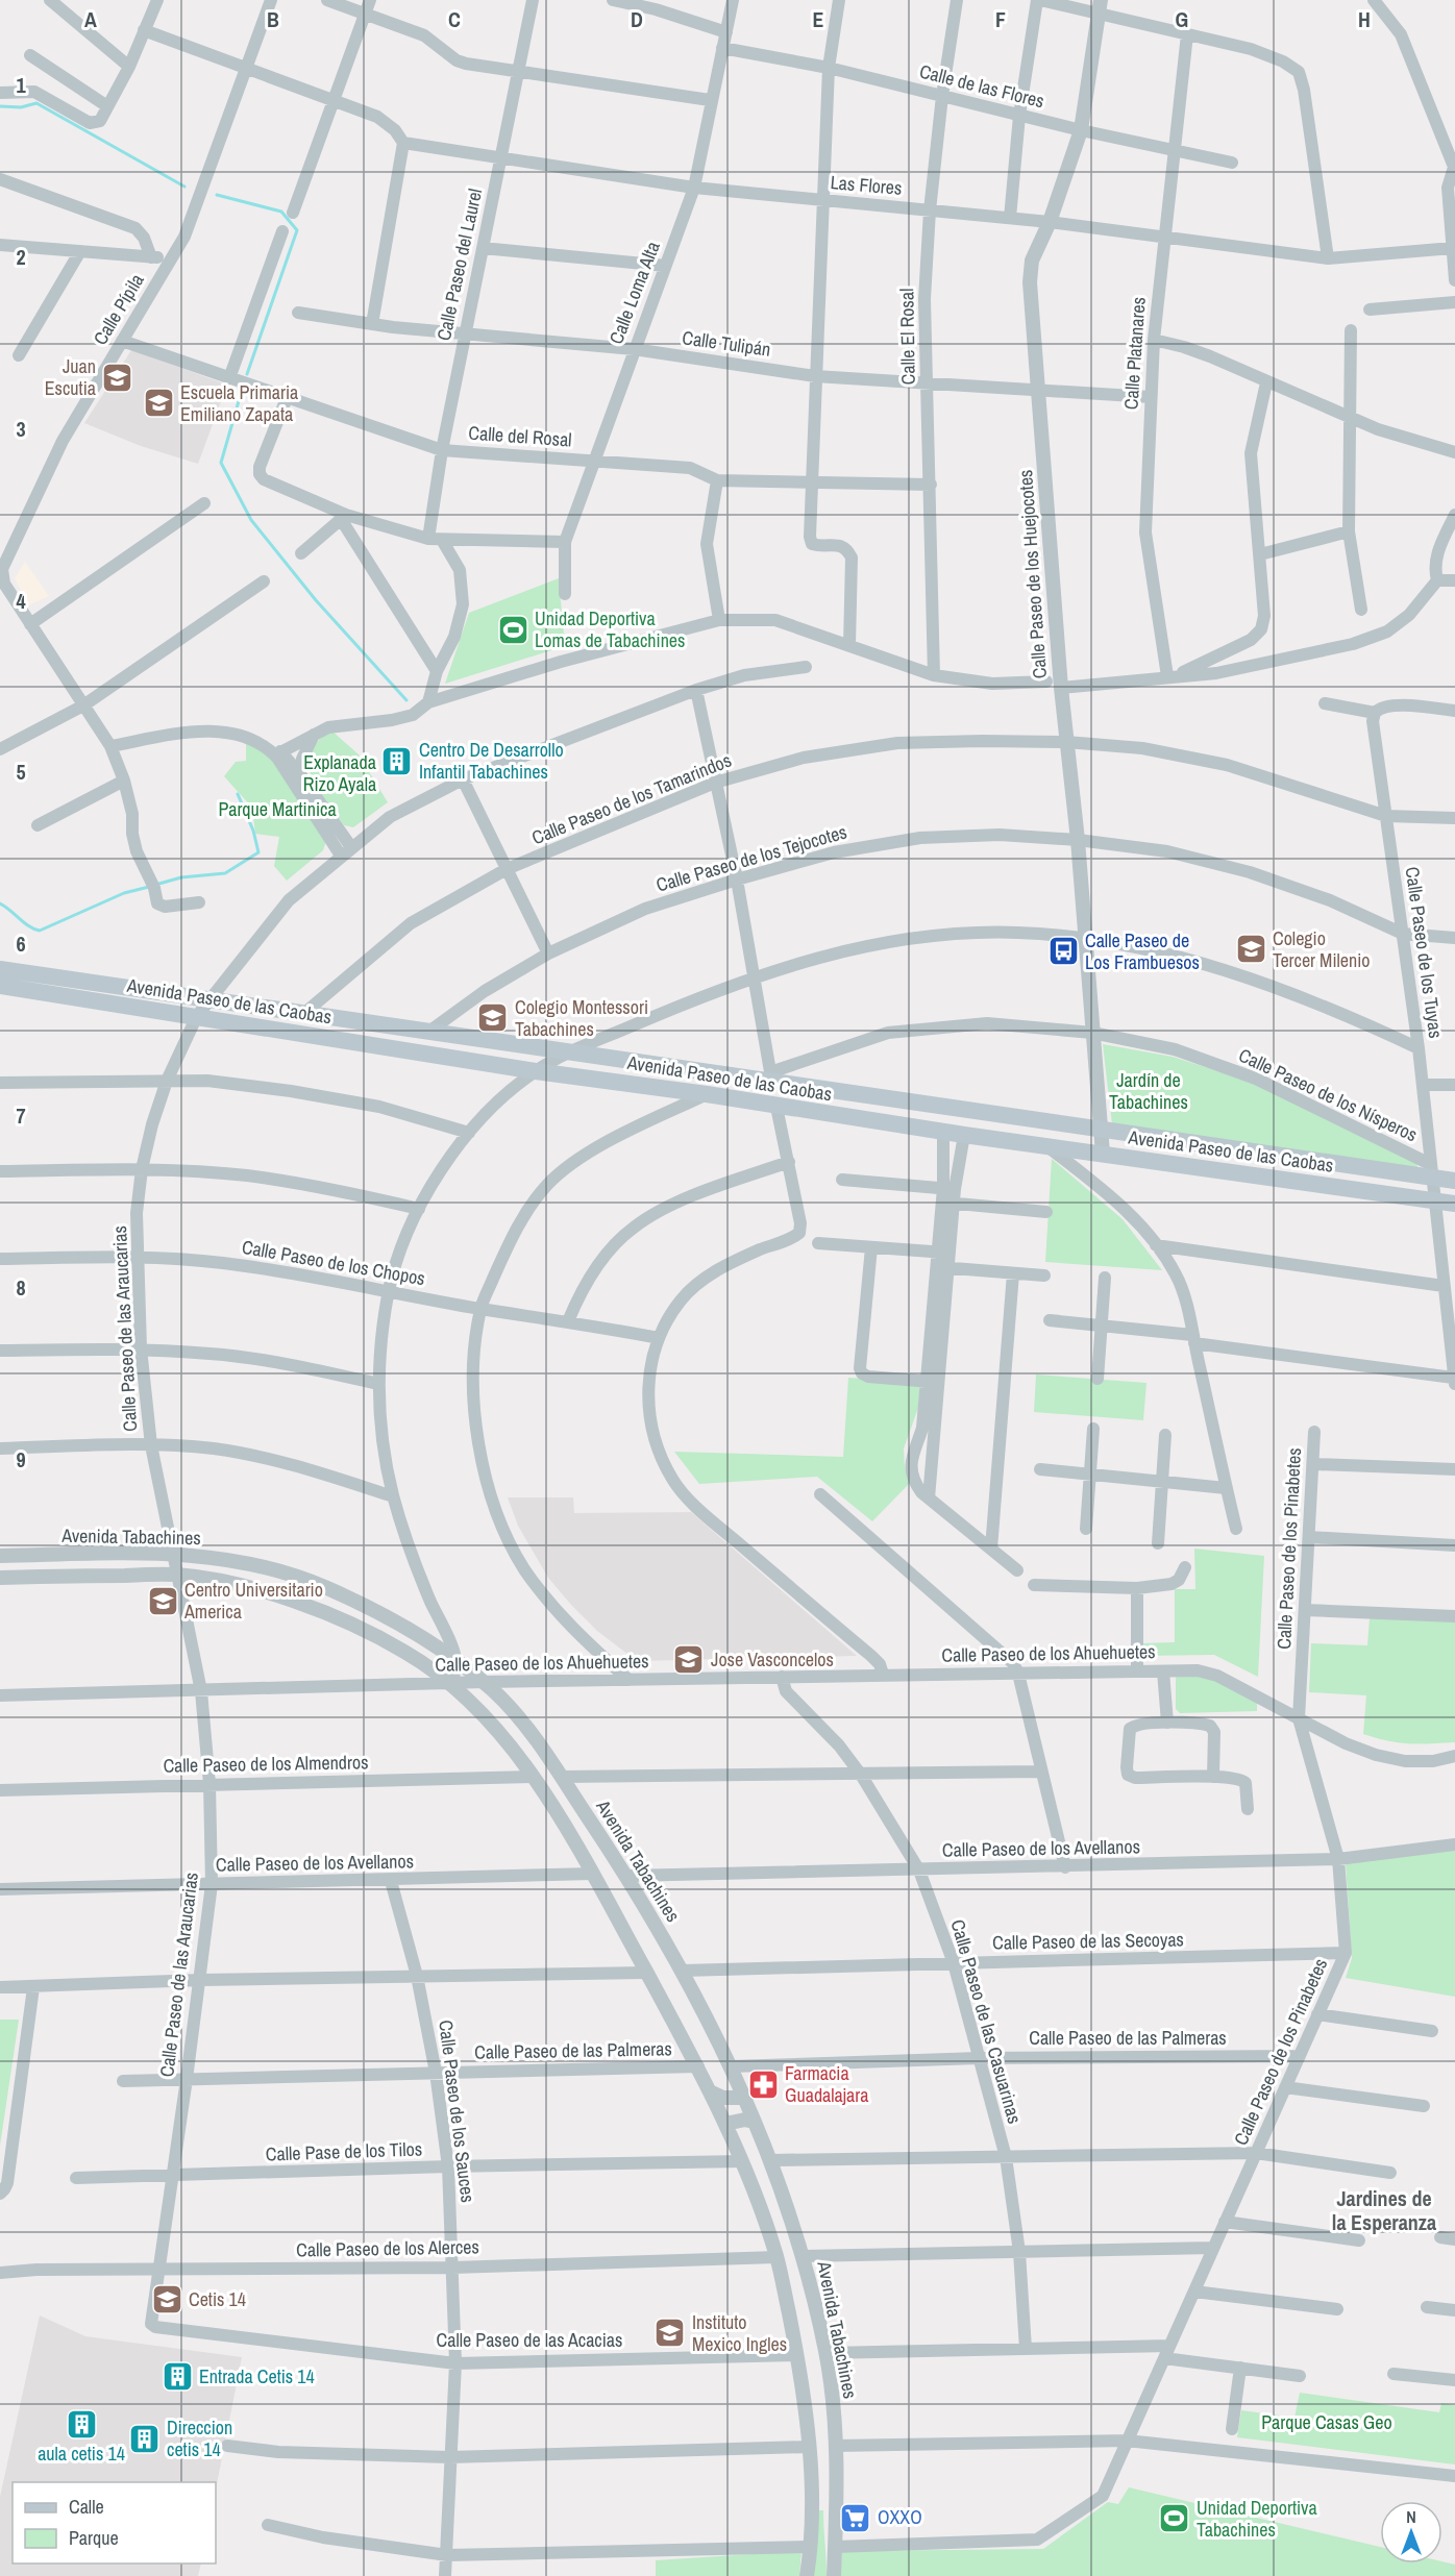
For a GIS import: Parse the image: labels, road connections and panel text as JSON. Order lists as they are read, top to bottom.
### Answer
{
  "streets": {
    "main road": ["Avenida Paseo de las Caobas"],
    "street": [
      "Calle de las Flores",
      "Las Flores",
      "Calle Paseo del Laurel",
      "Calle Loma Alta",
      "Calle Pípila",
      "Calle El Rosal",
      "Calle Tulipán",
      "Calle Platanares",
      "Calle del Rosal",
      "Calle Paseo de los Huejocotes",
      "Calle Paseo de los Tamarindos",
      "Calle Paseo de los Tejocotes",
      "Calle Paseo de los Tuyas",
      "Calle Paseo de los Nísperos",
      "Calle Paseo de los Chopos",
      "Calle Paseo de las Araucarias",
      "Avenida Tabachines",
      "Calle Paseo de los Pinabetes",
      "Calle Paseo de los Ahuehuetes",
      "Calle Paseo de los Almendros",
      "Calle Paseo de los Avellanos",
      "Calle Paseo de las Secoyas",
      "Calle Paseo de las Casuarinas",
      "Calle Paseo de las Palmeras",
      "Calle Paseo de los Sauces",
      "Calle Pase de los Tilos",
      "Calle Paseo de los Alerces",
      "Calle Paseo de las Acacias"
    ]
  },
  "crossings": [
    ["Calle de las Flores", "Calle Loma Alta"],
    ["Calle de las Flores", "Calle El Rosal"],
    ["Calle de las Flores", "Calle Platanares"],
    ["Calle de las Flores", "Calle Paseo de los Huejocotes"],
    ["Las Flores", "Calle Paseo del Laurel"],
    ["Las Flores", "Calle Loma Alta"],
    ["Las Flores", "Calle El Rosal"],
    ["Las Flores", "Calle Platanares"],
    ["Las Flores", "Calle Paseo de los Huejocotes"],
    ["Calle Paseo del Laurel", "Calle Tulipán"],
    ["Calle Paseo del Laurel", "Calle del Rosal"],
    ["Calle Loma Alta", "Calle Tulipán"],
    ["Calle Loma Alta", "Calle del Rosal"],
    ["Calle Pípila", "Calle del Rosal"],
    ["Calle El Rosal", "Calle Tulipán"],
    ["Calle El Rosal", "Calle del Rosal"],
    ["Calle Tulipán", "Calle Platanares"],
    ["Calle Tulipán", "Calle Paseo de los Huejocotes"],
    ["Calle Paseo de los Huejocotes", "Calle Paseo de los Tamarindos"],
    ["Calle Paseo de los Huejocotes", "Calle Paseo de los Tejocotes"],
    ["Calle Paseo de los Huejocotes", "Avenida Paseo de las Caobas"],
    ["Calle Paseo de los Huejocotes", "Calle Paseo de los Nísperos"],
    ["Calle Paseo de los Tamarindos", "Calle Paseo de los Tuyas"],
    ["Calle Paseo de los Tamarindos", "Avenida Paseo de las Caobas"],
    ["Calle Paseo de los Tejocotes", "Calle Paseo de los Tuyas"],
    ["Calle Paseo de los Tejocotes", "Avenida Paseo de las Caobas"],
    ["Calle Paseo de los Tuyas", "Avenida Paseo de las Caobas"],
    ["Calle Paseo de los Tuyas", "Calle Paseo de los Nísperos"],
    ["Avenida Paseo de las Caobas", "Calle Paseo de los Nísperos"],
    ["Avenida Paseo de las Caobas", "Calle Paseo de las Araucarias"],
    ["Calle Paseo de los Chopos", "Calle Paseo de las Araucarias"],
    ["Calle Paseo de las Araucarias", "Avenida Tabachines"],
    ["Calle Paseo de las Araucarias", "Calle Paseo de los Ahuehuetes"],
    ["Calle Paseo de las Araucarias", "Calle Paseo de los Almendros"],
    ["Calle Paseo de las Araucarias", "Calle Paseo de los Avellanos"],
    ["Calle Paseo de las Araucarias", "Calle Paseo de las Palmeras"],
    ["Calle Paseo de las Araucarias", "Calle Pase de los Tilos"],
    ["Calle Paseo de las Araucarias", "Calle Paseo de los Alerces"],
    ["Calle Paseo de las Araucarias", "Calle Paseo de las Acacias"],
    ["Avenida Tabachines", "Calle Paseo de los Pinabetes"],
    ["Avenida Tabachines", "Calle Paseo de los Ahuehuetes"],
    ["Avenida Tabachines", "Calle Paseo de los Almendros"],
    ["Avenida Tabachines", "Calle Paseo de los Avellanos"],
    ["Avenida Tabachines", "Calle Paseo de las Secoyas"],
    ["Avenida Tabachines", "Calle Paseo de las Palmeras"],
    ["Avenida Tabachines", "Calle Pase de los Tilos"],
    ["Avenida Tabachines", "Calle Paseo de los Alerces"],
    ["Avenida Tabachines", "Calle Paseo de las Acacias"],
    ["Calle Paseo de los Pinabetes", "Calle Paseo de los Ahuehuetes"],
    ["Calle Paseo de los Pinabetes", "Calle Paseo de los Avellanos"],
    ["Calle Paseo de los Pinabetes", "Calle Paseo de las Secoyas"],
    ["Calle Paseo de los Pinabetes", "Calle Paseo de las Palmeras"],
    ["Calle Paseo de los Ahuehuetes", "Calle Paseo de las Casuarinas"],
    ["Calle Paseo de los Avellanos", "Calle Paseo de las Casuarinas"],
    ["Calle Paseo de los Avellanos", "Calle Paseo de los Sauces"],
    ["Calle Paseo de las Secoyas", "Calle Paseo de las Casuarinas"],
    ["Calle Paseo de las Casuarinas", "Calle Paseo de las Palmeras"],
    ["Calle Paseo de las Palmeras", "Calle Paseo de los Sauces"],
    ["Calle Paseo de los Sauces", "Calle Pase de los Tilos"],
    ["Calle Paseo de los Sauces", "Calle Paseo de los Alerces"],
    ["Calle Paseo de los Sauces", "Calle Paseo de las Acacias"]
  ],
  "districts": ["Jardines de la Esperanza"],
  "parks": [
    "Explanada Rizo Ayala",
    "Parque Martinica",
    "Jardín de Tabachines",
    "Parque Casas Geo"
  ],
  "places": {
    "school or university": [
      "Juan Escutia",
      "Escuela Primaria Emiliano Zapata",
      "Colegio Tercer Milenio",
      "Colegio Montessori Tabachines",
      "Centro Universitario America",
      "Jose Vasconcelos",
      "Cetis 14",
      "Instituto Mexico Ingles"
    ],
    "sports": ["Unidad Deportiva Lomas de Tabachines", "Unidad Deportiva Tabachines"],
    "building": [
      "Centro De Desarrollo Infantil Tabachines",
      "Entrada Cetis 14",
      "aula cetis 14",
      "Direccion cetis 14"
    ],
    "bus stop": ["Calle Paseo de Los Frambuesos"],
    "pharmacy": ["Farmacia Guadalajara"],
    "supermarket": ["OXXO"]
  },
  "legend": ["Calle", "Parque"],
  "north": "top",
  "grid": {
    "columns": [
      "A",
      "B",
      "C",
      "D",
      "E",
      "F",
      "G",
      "H"
    ],
    "rows": [
      "1",
      "2",
      "3",
      "4",
      "5",
      "6",
      "7",
      "8",
      "9"
    ]
  }
}
